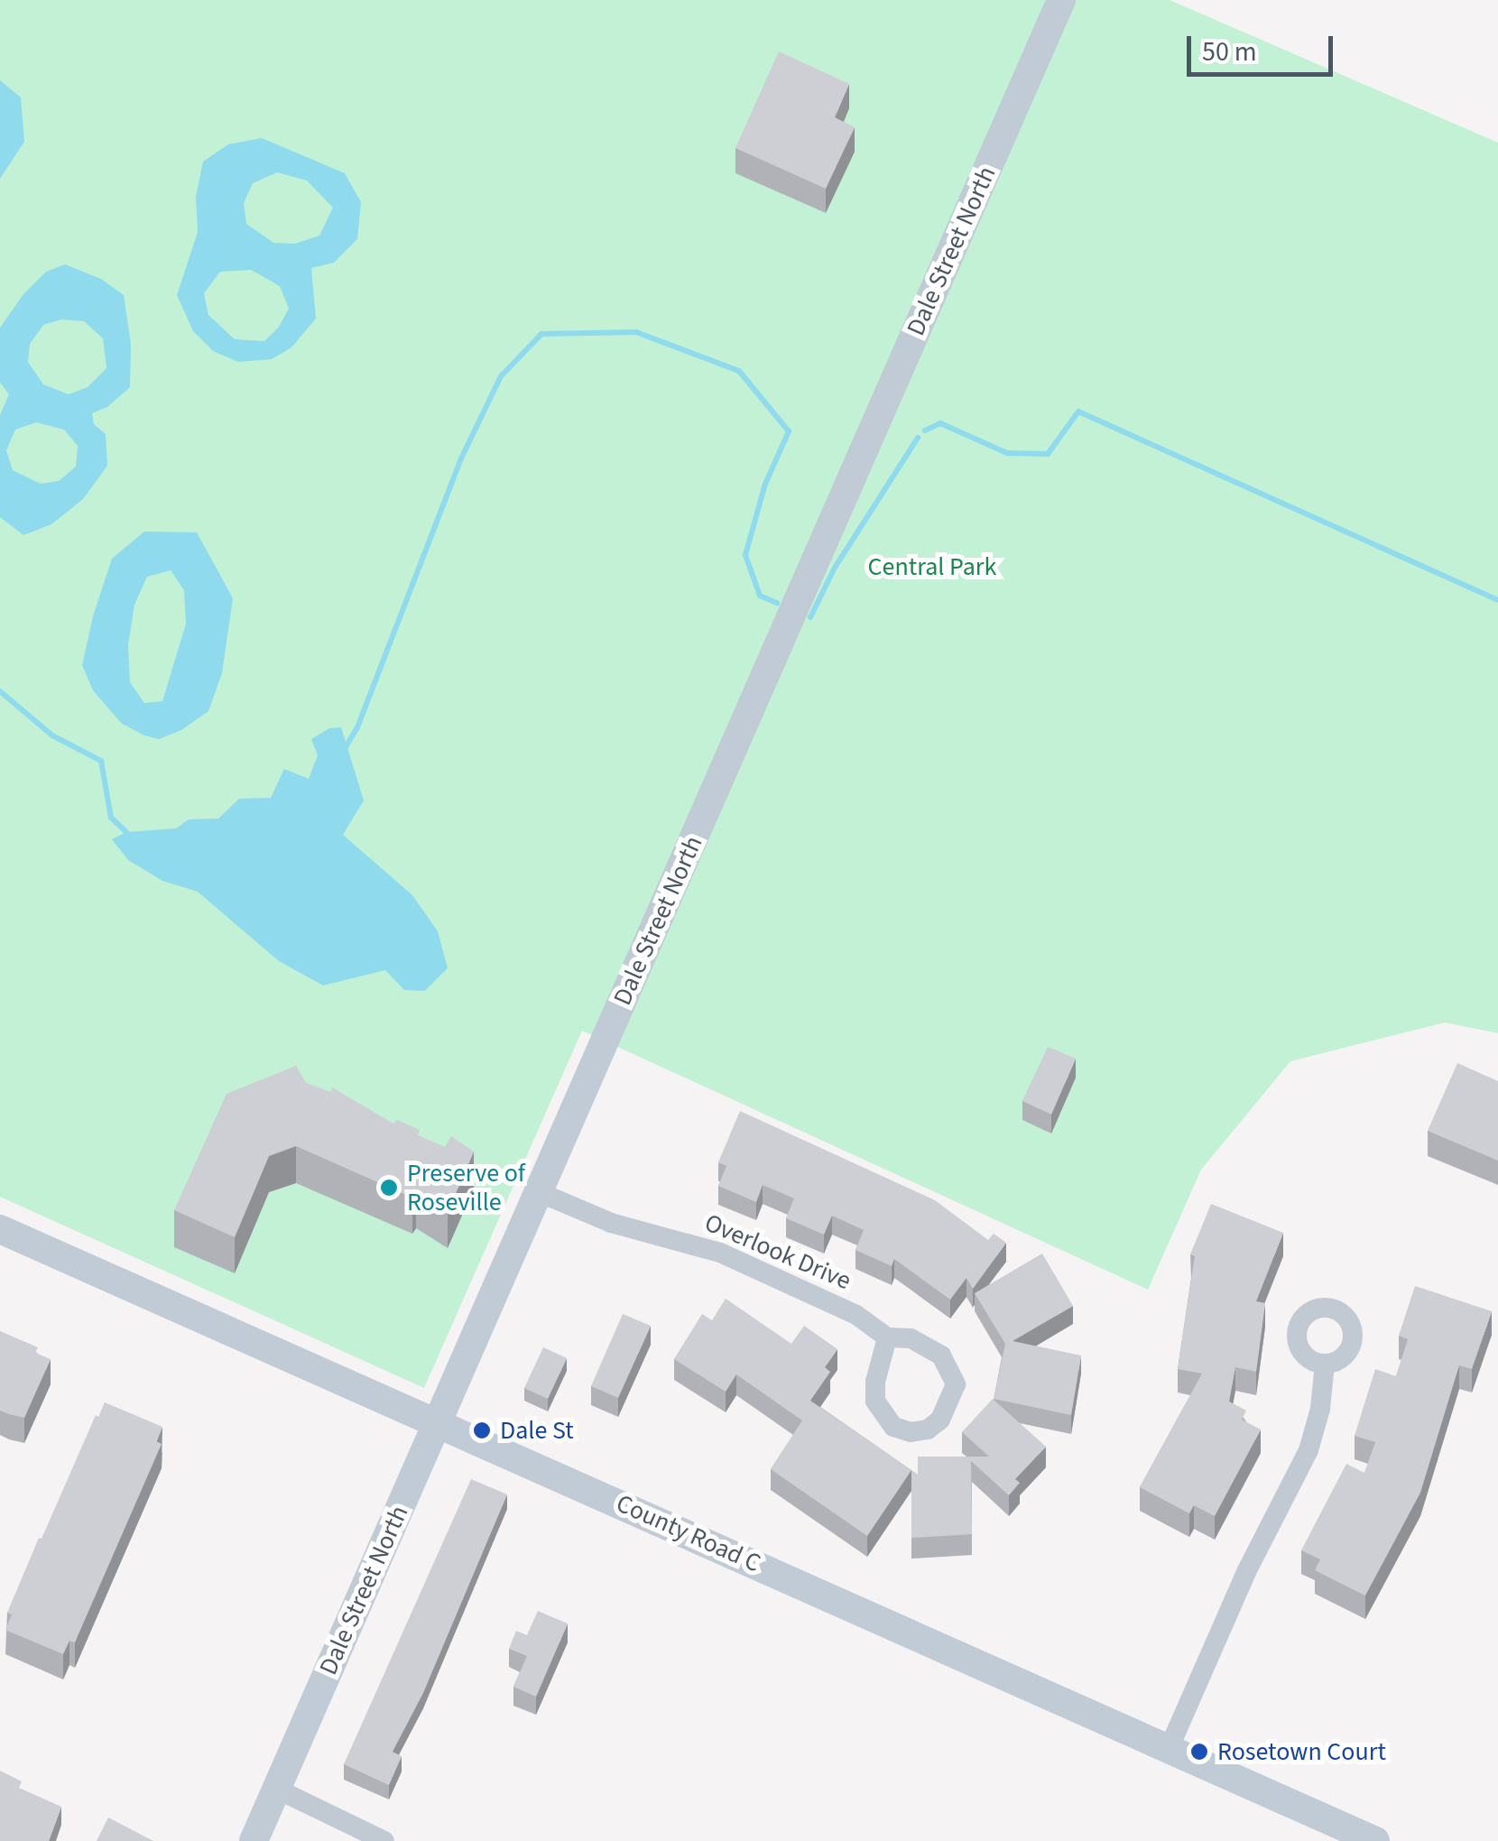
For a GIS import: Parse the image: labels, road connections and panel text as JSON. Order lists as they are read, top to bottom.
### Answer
{
  "streets": {
    "main road": ["Dale Street North", "County Road C"],
    "street": ["Overlook Drive"]
  },
  "crossings": [
    ["Dale Street North", "Overlook Drive"],
    ["Dale Street North", "County Road C"]
  ],
  "parks": ["Central Park"],
  "places": ["Preserve of Roseville", "Dale St", "Rosetown Court"],
  "scale_bar": "50 m"
}
